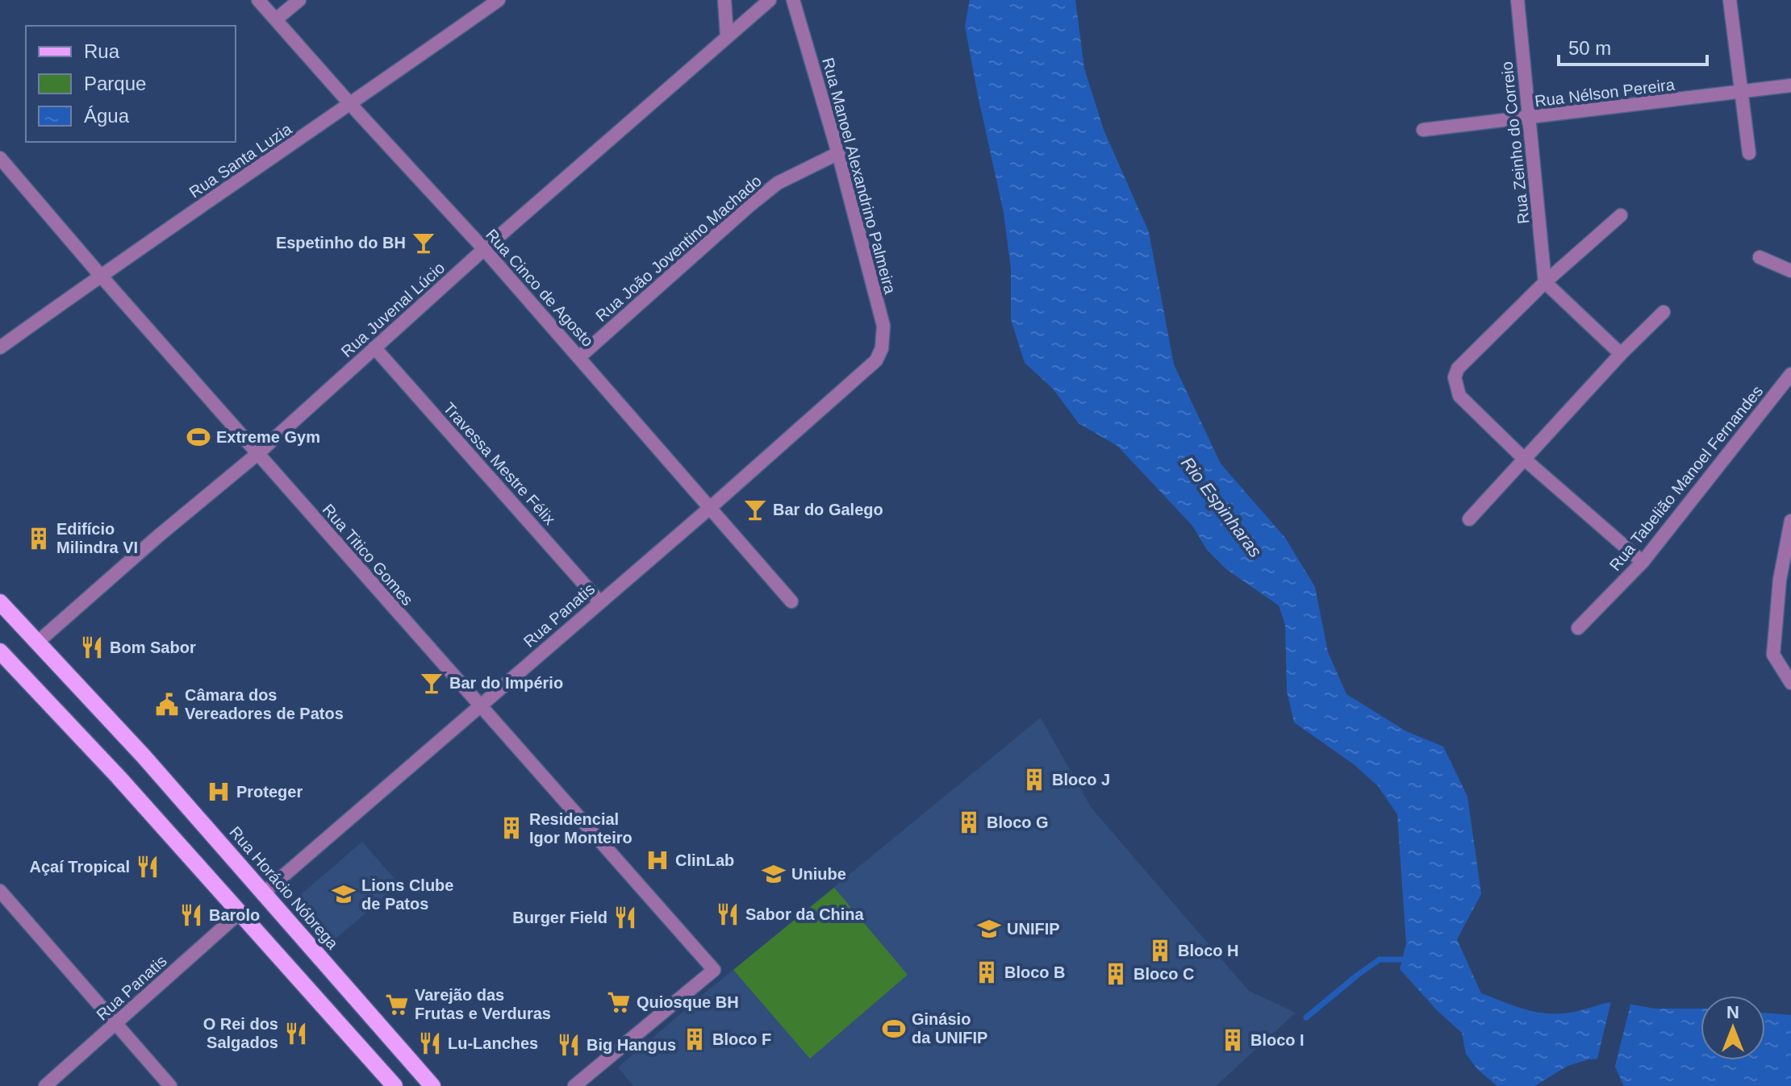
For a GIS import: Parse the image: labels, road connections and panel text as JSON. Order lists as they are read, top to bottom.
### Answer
{
  "streets": {
    "main road": ["Rua Horácio Nóbrega"],
    "street": [
      "Rua Nélson Pereira",
      "Rua Zeinho do Correio",
      "Rua Santa Luzia",
      "Rua Manoel Alexandrino Palmeira",
      "Rua João Joventino Machado",
      "Rua Cinco de Agosto",
      "Rua Juvenal Lúcio",
      "Travessa Mestre Félix",
      "Rua Tabelião Manoel Fernandes",
      "Rua Titico Gomes",
      "Rua Panatis"
    ]
  },
  "crossings": [
    ["Rua Nélson Pereira", "Rua Zeinho do Correio"],
    ["Rua Santa Luzia", "Rua Cinco de Agosto"],
    ["Rua Santa Luzia", "Rua Titico Gomes"],
    ["Rua Manoel Alexandrino Palmeira", "Rua João Joventino Machado"],
    ["Rua Manoel Alexandrino Palmeira", "Rua Panatis"],
    ["Rua João Joventino Machado", "Rua Cinco de Agosto"],
    ["Rua Cinco de Agosto", "Rua Juvenal Lúcio"],
    ["Rua Cinco de Agosto", "Rua Panatis"],
    ["Rua Juvenal Lúcio", "Travessa Mestre Félix"],
    ["Rua Juvenal Lúcio", "Rua Titico Gomes"],
    ["Rua Juvenal Lúcio", "Rua Horácio Nóbrega"],
    ["Travessa Mestre Félix", "Rua Panatis"],
    ["Rua Titico Gomes", "Rua Panatis"],
    ["Rua Panatis", "Rua Horácio Nóbrega"]
  ],
  "water": ["Rio Espinharas"],
  "places": {
    "bar": ["Espetinho do BH", "Bar do Galego", "Bar do Império"],
    "sports": ["Extreme Gym", "Ginásio da UNIFIP"],
    "building": [
      "Edifício Milindra VI",
      "Bloco J",
      "Bloco G",
      "Residencial Igor Monteiro",
      "Bloco H",
      "Bloco B",
      "Bloco C",
      "Bloco F",
      "Bloco I"
    ],
    "restaurant": [
      "Bom Sabor",
      "Açaí Tropical",
      "Sabor da China",
      "Barolo",
      "Burger Field",
      "O Rei dos Salgados",
      "Lu-Lanches",
      "Big Hangus"
    ],
    "public building": ["Câmara dos Vereadores de Patos"],
    "hospital": ["Proteger", "ClinLab"],
    "school or university": ["Uniube", "Lions Clube de Patos", "UNIFIP"],
    "supermarket": ["Quiosque BH", "Varejão das Frutas e Verduras"]
  },
  "legend": ["Rua", "Parque", "Água"],
  "scale_bar": "50 m",
  "north": "top"
}
